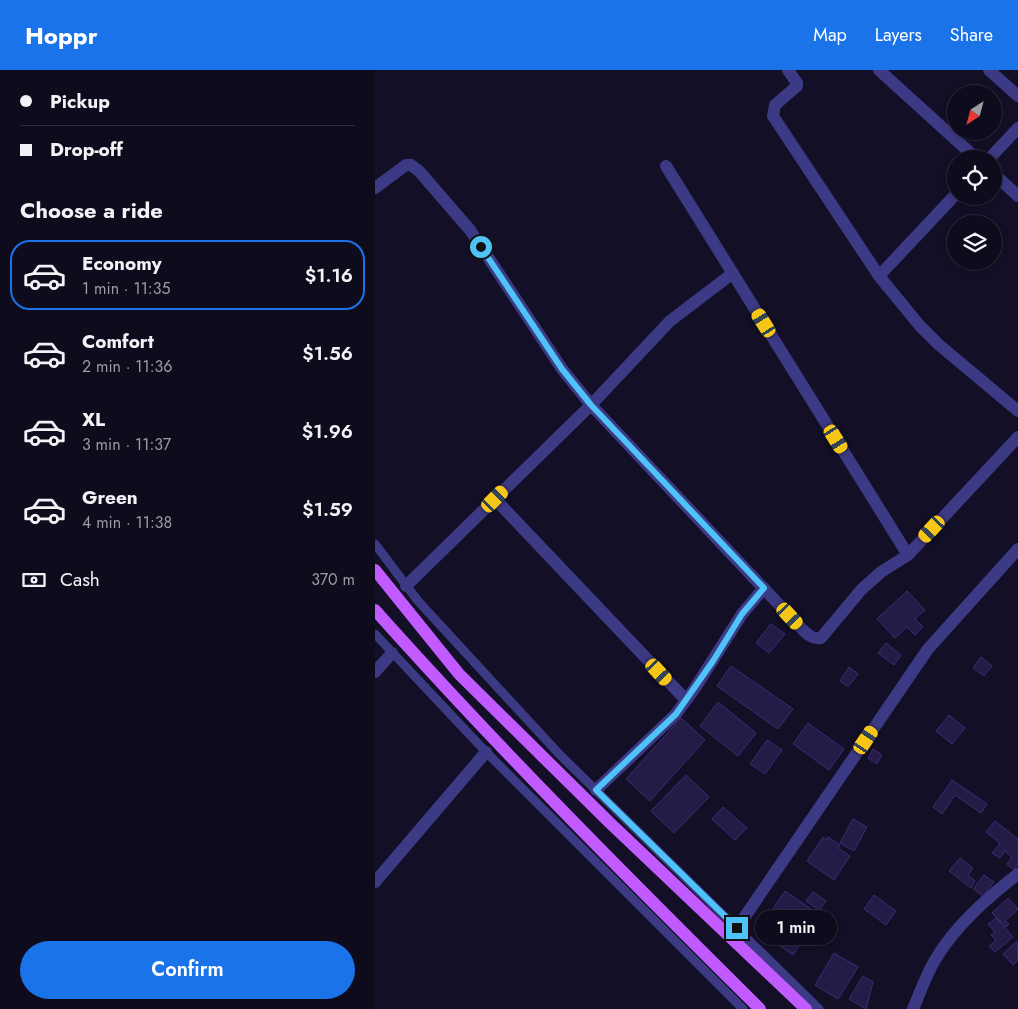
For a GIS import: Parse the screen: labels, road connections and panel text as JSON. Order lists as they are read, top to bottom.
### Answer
{
  "north": "bottom left",
  "page": {
    "header": "Hoppr",
    "nav": ["Map", "Layers", "Share"],
    "banner": ["Pickup", "Drop-off"],
    "heading": "Choose a ride",
    "list": [
      {
        "name": "Economy",
        "note": "1 min · 11:35",
        "value": "$1.16"
      },
      {
        "name": "Comfort",
        "note": "2 min · 11:36",
        "value": "$1.56"
      },
      {
        "name": "XL",
        "note": "3 min · 11:37",
        "value": "$1.96"
      },
      {
        "name": "Green",
        "note": "4 min · 11:38",
        "value": "$1.59"
      }
    ],
    "pay": ["Cash", "370 m"],
    "bubble": "1 min",
    "buttons": "Confirm"
  }
}
